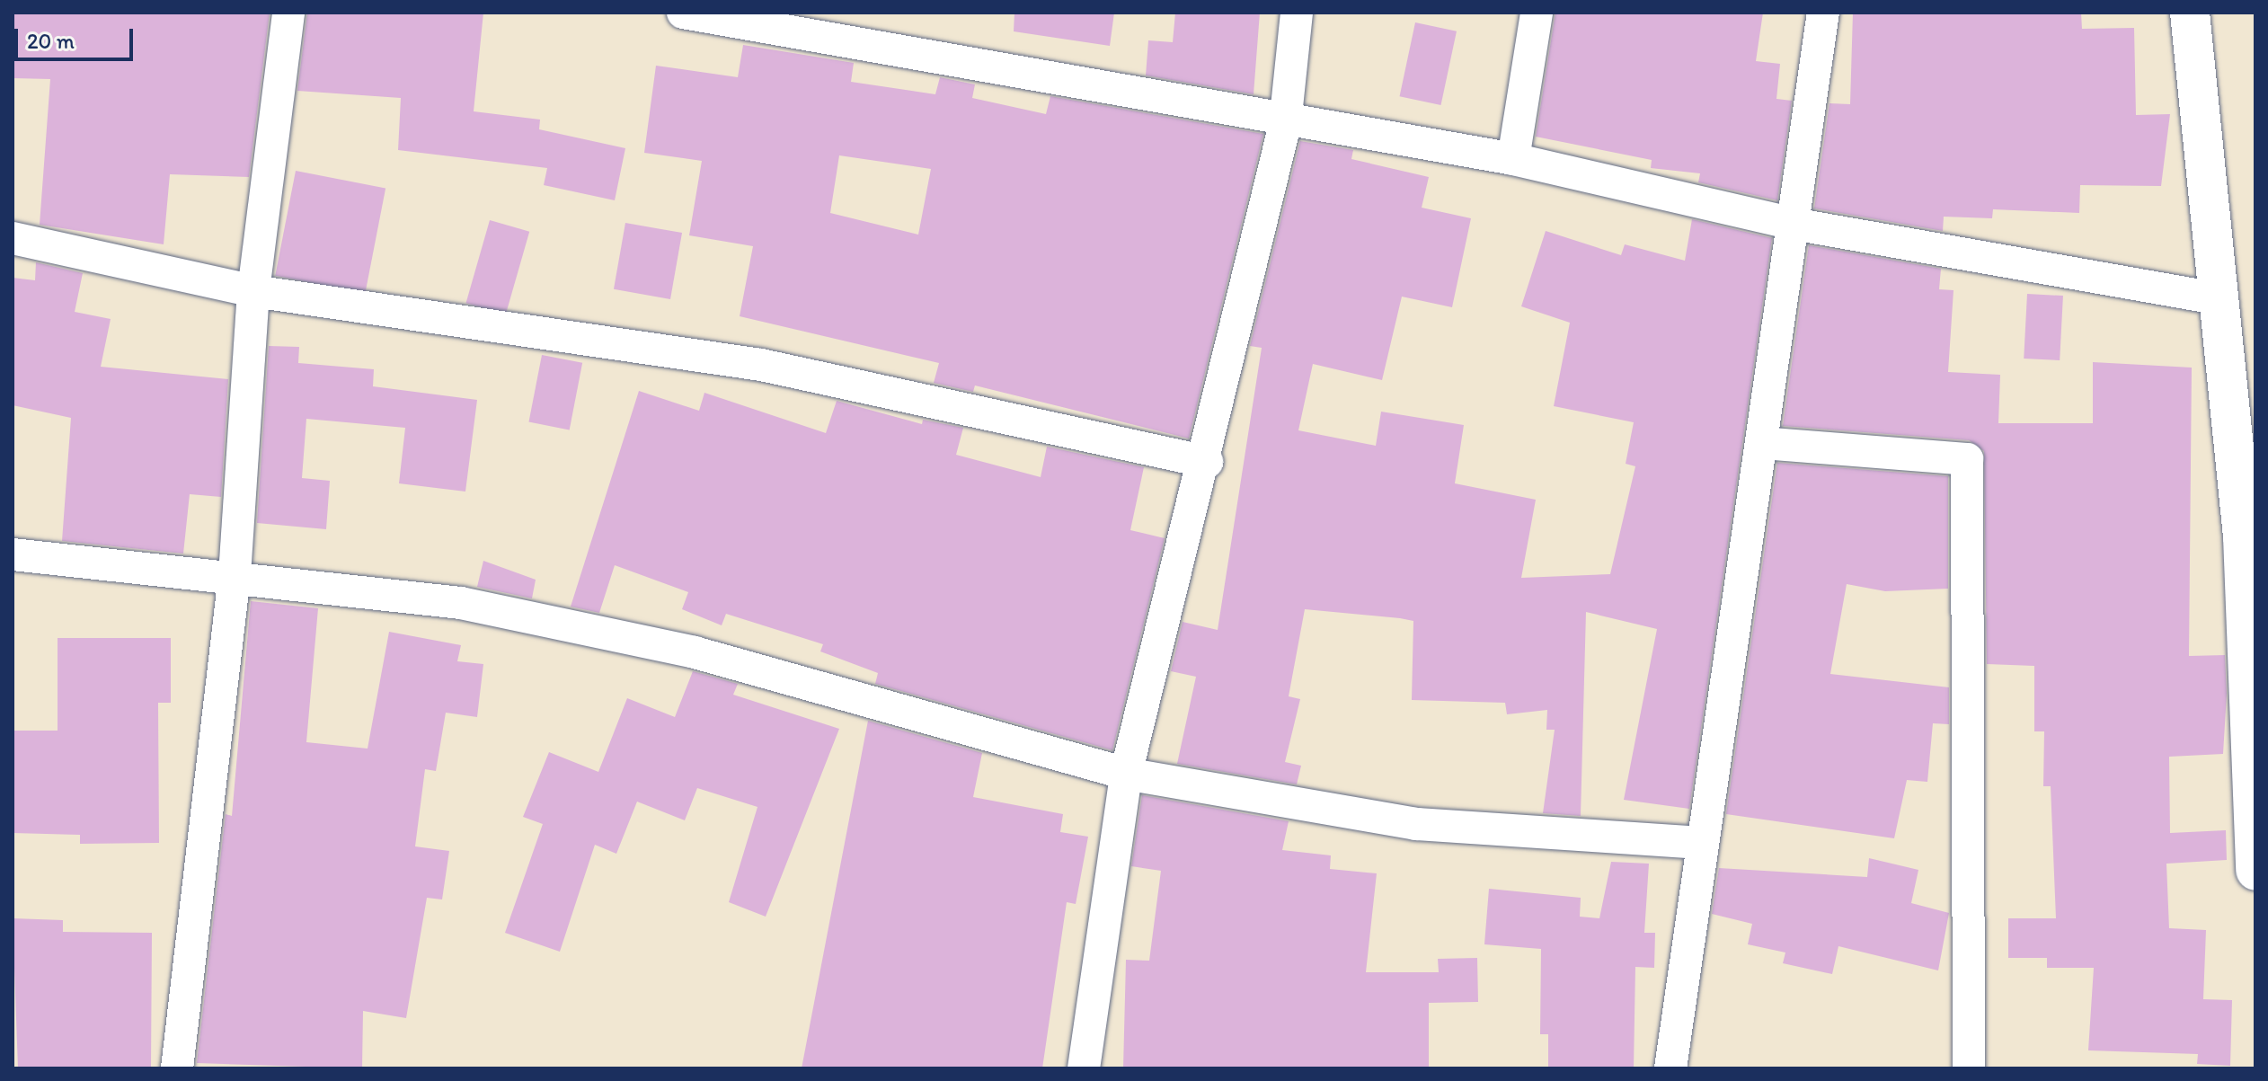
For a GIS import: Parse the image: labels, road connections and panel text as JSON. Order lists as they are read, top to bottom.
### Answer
{
  "scale_bar": "20 m"
}
